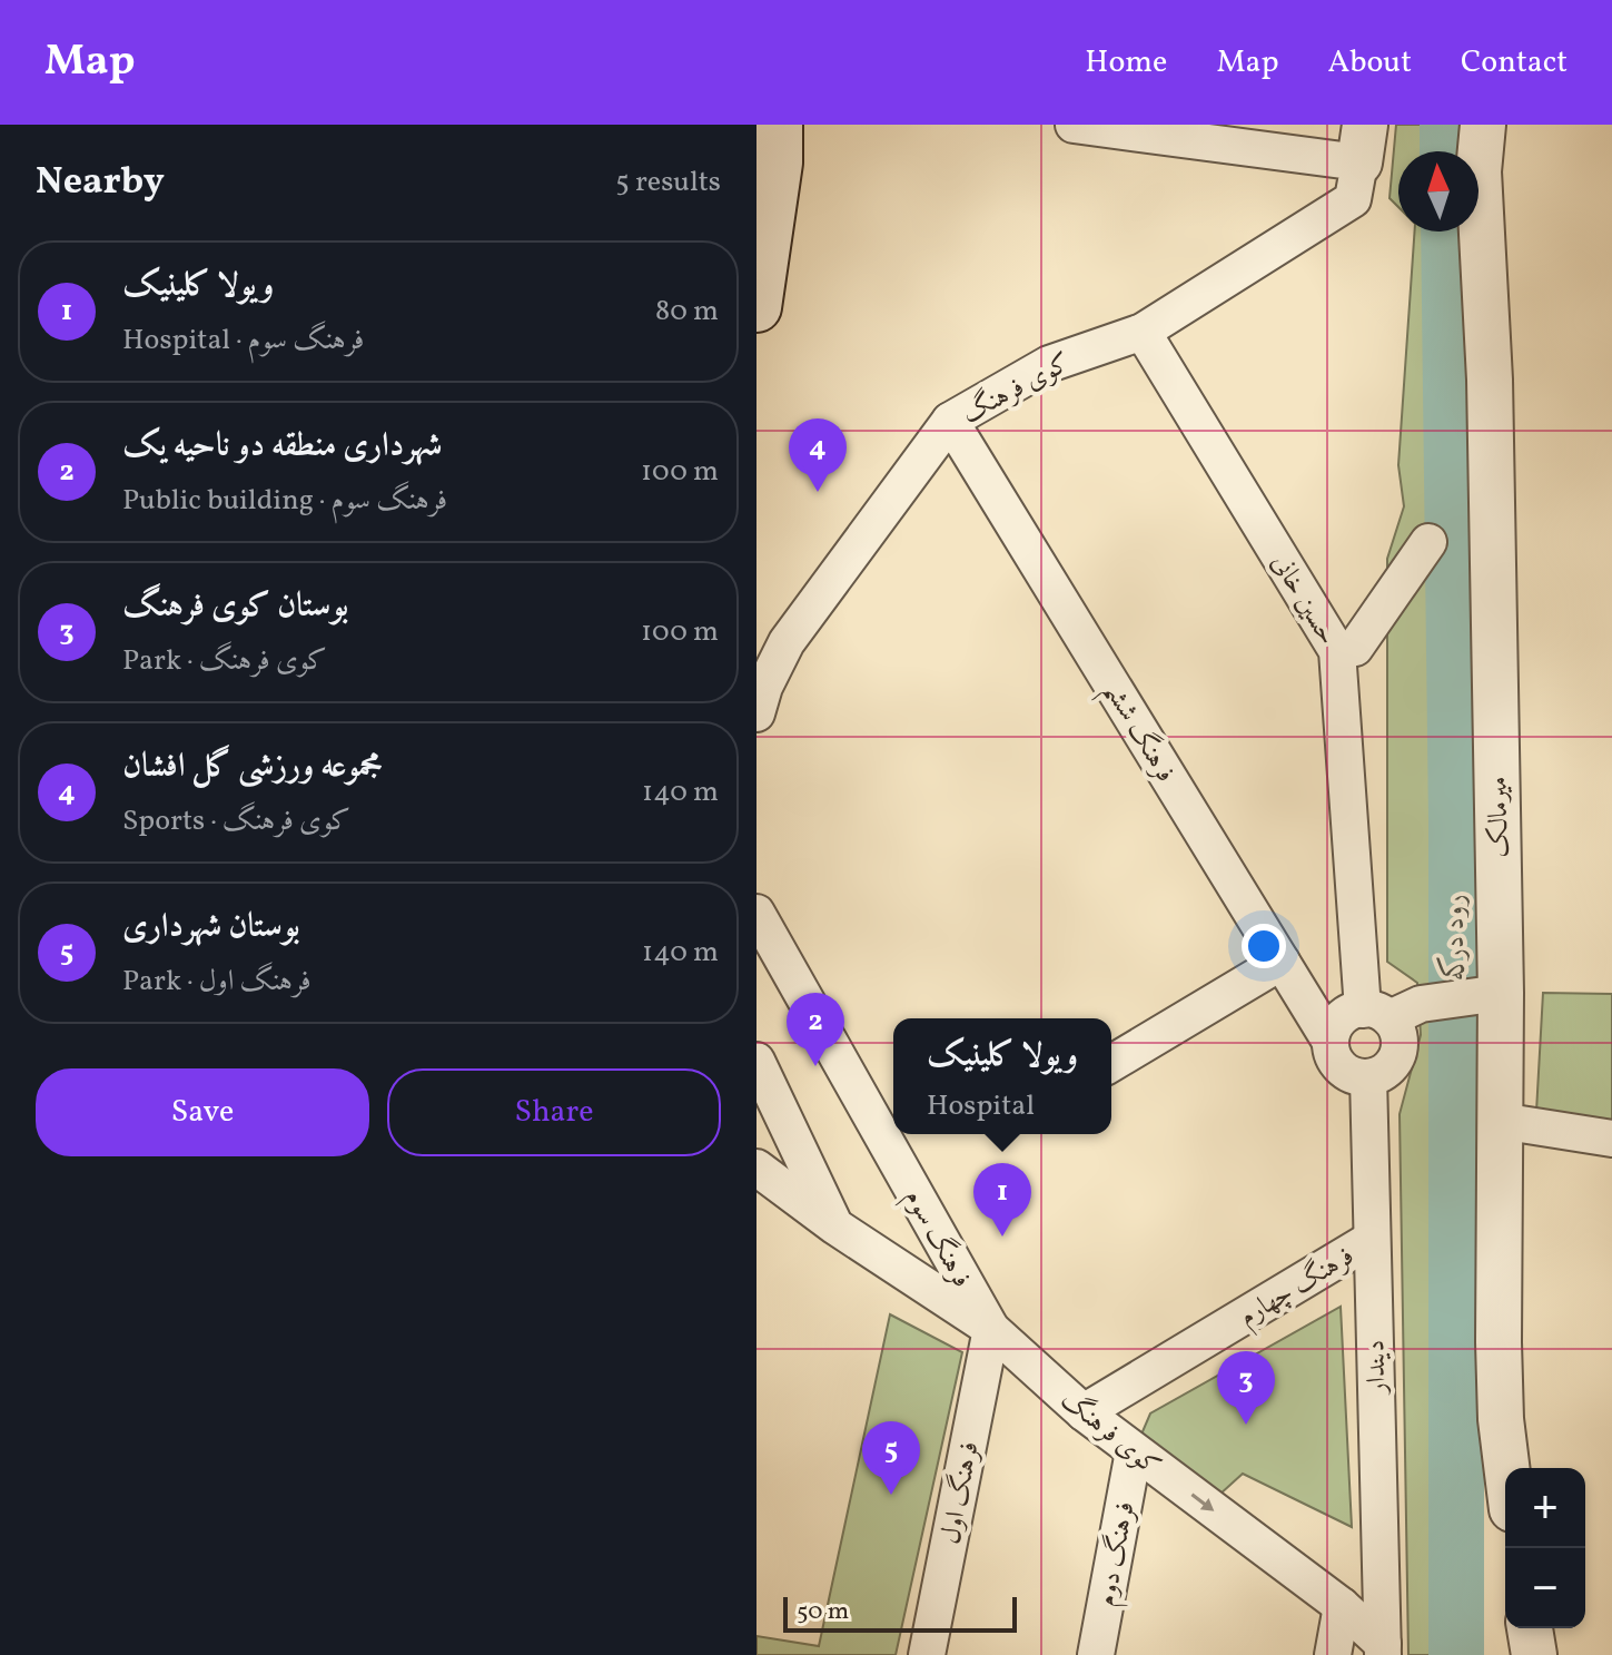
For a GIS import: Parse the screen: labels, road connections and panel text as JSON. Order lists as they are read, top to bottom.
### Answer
{
  "streets": {
    "street": [
      "کوی فرهنگ",
      "حسین خانی",
      "فرهنگ ششم",
      "میرمالک",
      "فرهنگ سوم",
      "فرهنگ چهارم",
      "دیندار",
      "فرهنگ اول",
      "فرهنگ دوم"
    ]
  },
  "crossings": [
    ["کوی فرهنگ", "حسین خانی"],
    ["کوی فرهنگ", "فرهنگ ششم"],
    ["کوی فرهنگ", "فرهنگ سوم"],
    ["کوی فرهنگ", "فرهنگ چهارم"],
    ["کوی فرهنگ", "دیندار"],
    ["کوی فرهنگ", "فرهنگ اول"],
    ["کوی فرهنگ", "فرهنگ دوم"],
    ["حسین خانی", "فرهنگ ششم"],
    ["حسین خانی", "دیندار"],
    ["فرهنگ ششم", "دیندار"],
    ["فرهنگ سوم", "فرهنگ اول"],
    ["فرهنگ چهارم", "دیندار"]
  ],
  "water": ["رود درکه"],
  "scale_bar": "50 m",
  "north": "top",
  "page": {
    "header": "Map",
    "nav": [
      "Home",
      "Map",
      "About",
      "Contact"
    ],
    "heading": ["Nearby", "5 results"],
    "list": [
      {
        "mark": "1",
        "name": "ویولا کلینیک",
        "note": "Hospital · فرهنگ سوم",
        "value": "80 m"
      },
      {
        "mark": "2",
        "name": "شهرداری منطقه دو ناحیه یک",
        "note": "Public building · فرهنگ سوم",
        "value": "100 m"
      },
      {
        "mark": "3",
        "name": "بوستان کوی فرهنگ",
        "note": "Park · کوی فرهنگ",
        "value": "100 m"
      },
      {
        "mark": "4",
        "name": "مجموعه ورزشی گل افشان",
        "note": "Sports · کوی فرهنگ",
        "value": "140 m"
      },
      {
        "mark": "5",
        "name": "بوستان شهرداری",
        "note": "Park · فرهنگ اول",
        "value": "140 m"
      }
    ],
    "pins": [
      "4",
      "2",
      "1",
      "3",
      "5"
    ],
    "popup": ["ویولا کلینیک", "Hospital"],
    "buttons": ["Save", "Share"],
    "map_buttons": ["+", "−"],
    "scale": "50 m"
  }
}
